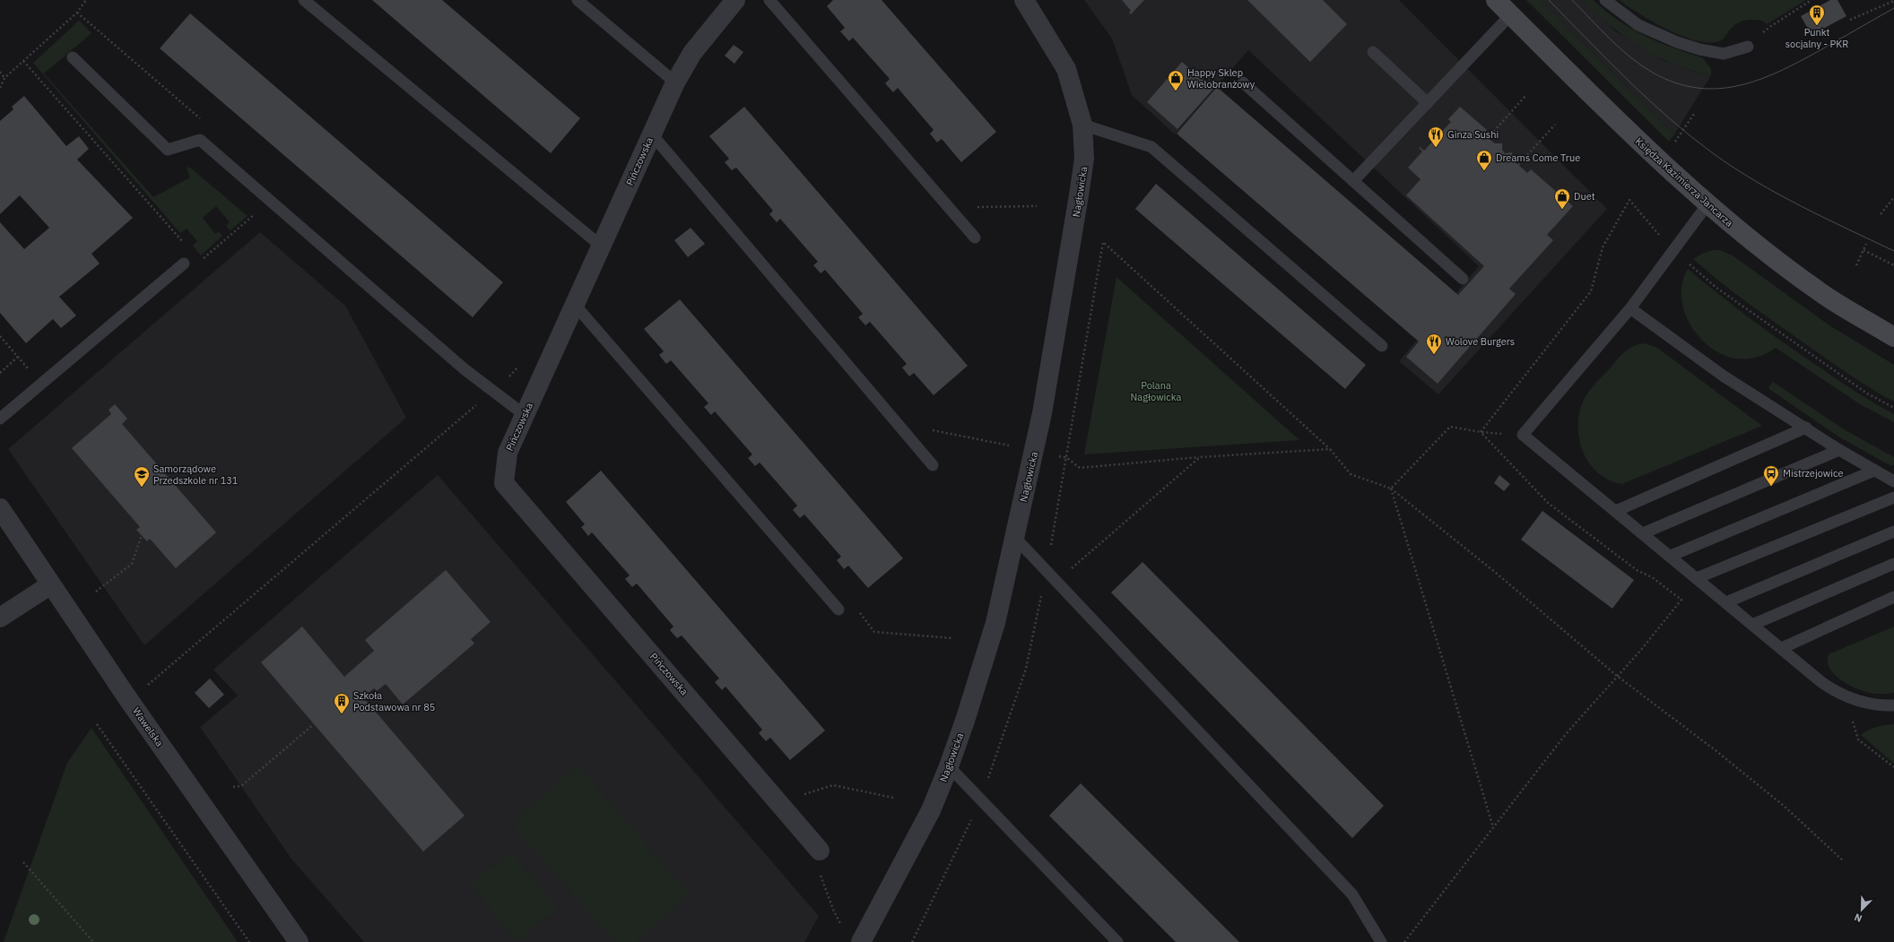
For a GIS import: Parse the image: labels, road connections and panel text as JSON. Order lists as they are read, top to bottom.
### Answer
{
  "streets": {
    "street": [
      "Pińczowska",
      "Księdza Kazimierza Jancarza",
      "Nagłowicka",
      "Wawelska"
    ]
  },
  "parks": ["Polana Nagłowicka"],
  "places": {
    "building": ["Punkt socjalny - PKR", "Szkoła Podstawowa nr 85"],
    "shop": ["Happy Sklep Wielobranżowy", "Dreams Come True", "Duet"],
    "restaurant": ["Ginza Sushi", "Wolove Burgers"],
    "bus stop": ["Mistrzejowice"],
    "school or university": ["Samorządowe Przedszkole nr 131"]
  },
  "north": "bottom left"
}
